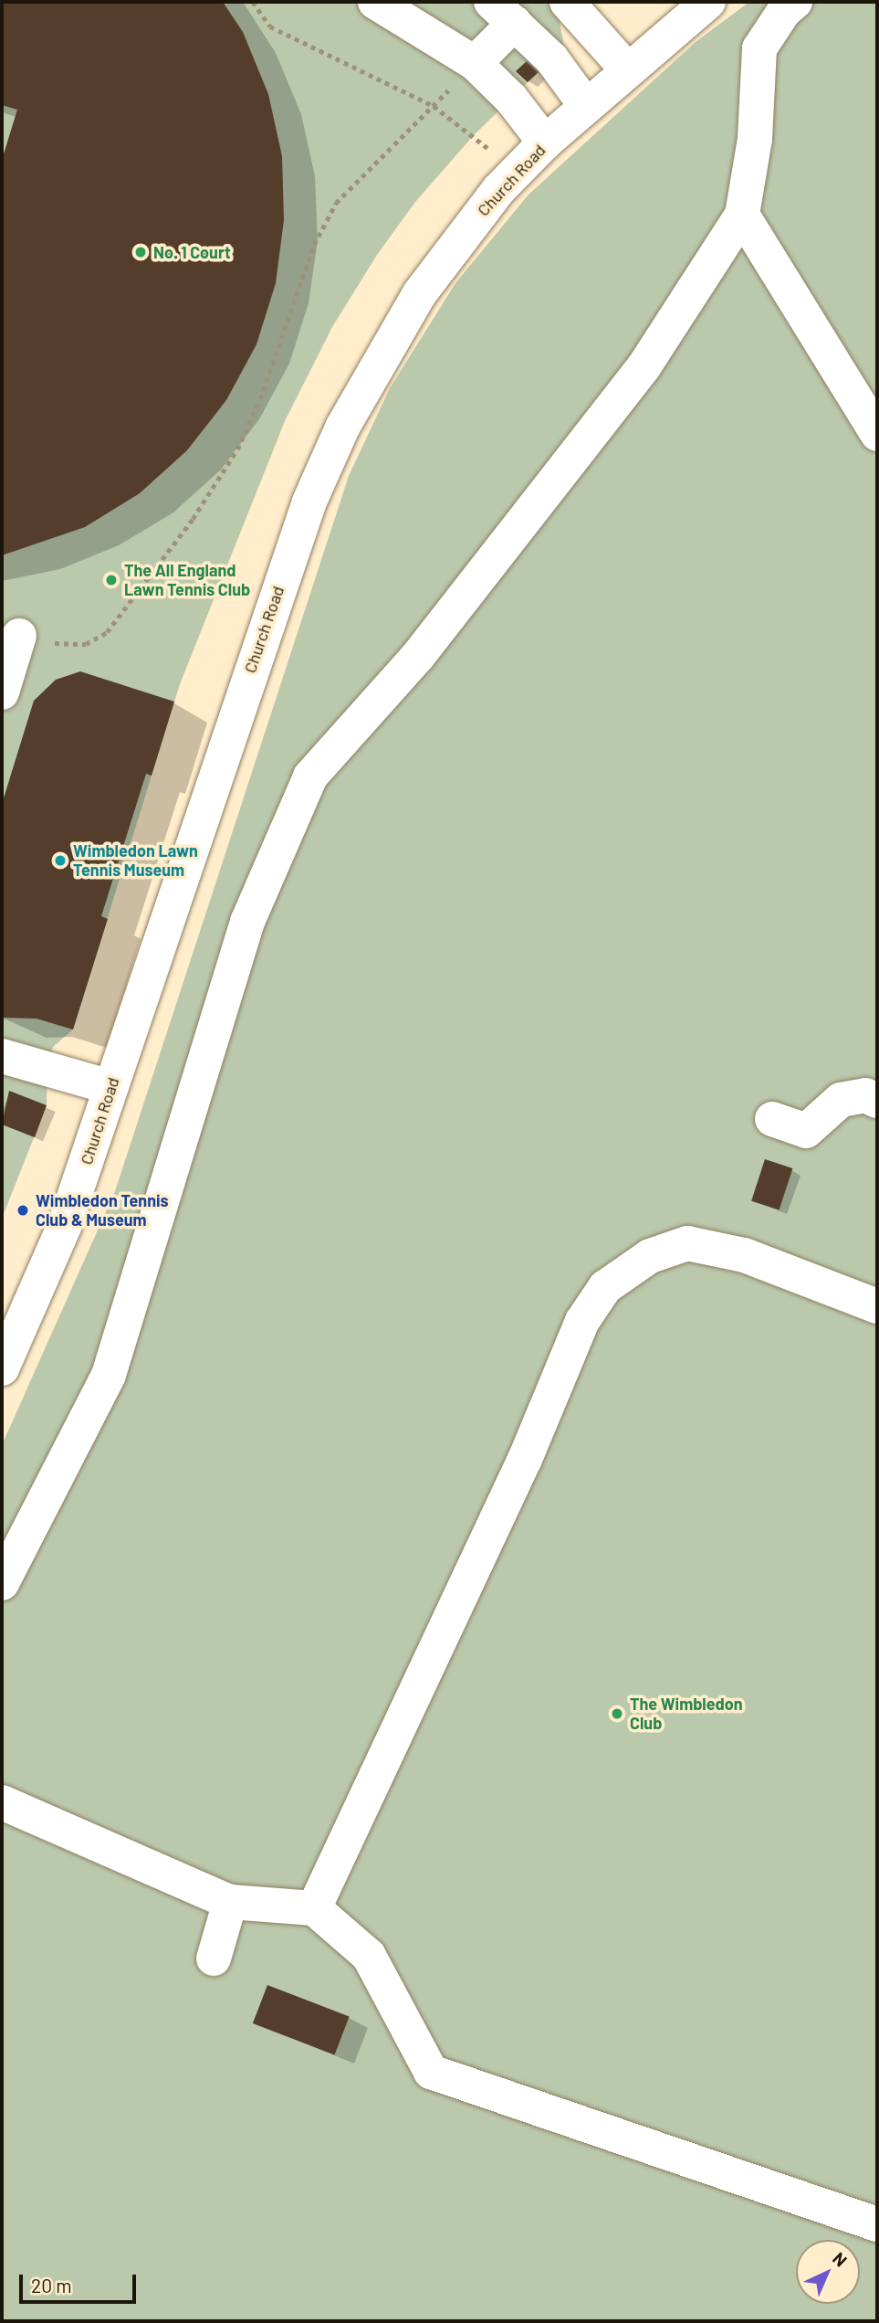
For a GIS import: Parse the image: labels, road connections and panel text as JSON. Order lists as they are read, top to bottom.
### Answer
{
  "streets": {
    "street": ["Church Road"]
  },
  "places": [
    "No. 1 Court",
    "The All England Lawn Tennis Club",
    "Wimbledon Lawn Tennis Museum",
    "Wimbledon Tennis Club & Museum",
    "The Wimbledon Club"
  ],
  "scale_bar": "20 m",
  "north": "top right"
}
